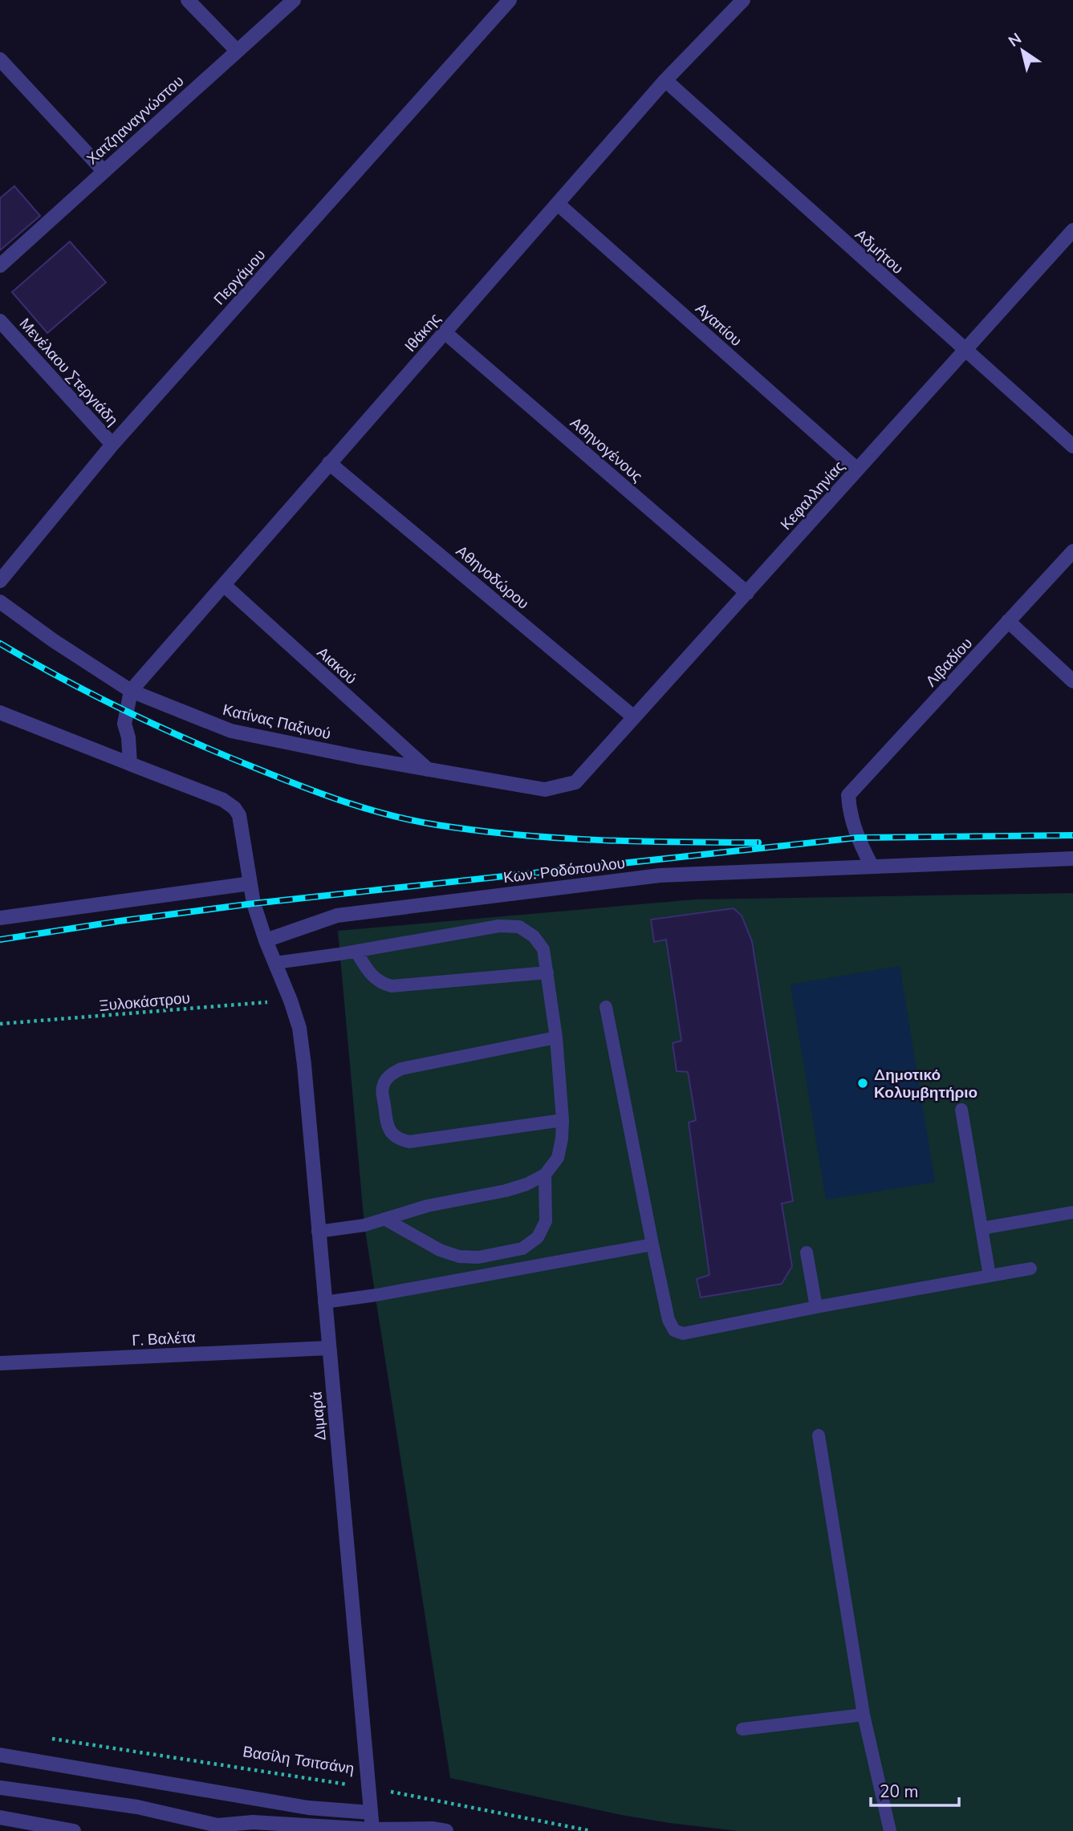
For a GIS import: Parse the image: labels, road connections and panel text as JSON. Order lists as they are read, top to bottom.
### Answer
{
  "streets": {
    "street": [
      "Χατζηαναγνώστου",
      "Αδμήτου",
      "Περγάμου",
      "Αγαπίου",
      "Ιθάκης",
      "Μενέλαου Στεργιάδη",
      "Αθηνογένους",
      "Κεφαλληνίας",
      "Αθηνοδώρου",
      "Λιβαδίου",
      "Αιακού",
      "Κατίνας Παξινού",
      "Κων. Ροδόπουλου",
      "Γ. Βαλέτα",
      "Διμαρά"
    ],
    "path": ["Ξυλοκάστρου", "Βασίλη Τσιτσάνη"]
  },
  "crossings": [
    ["Αδμήτου", "Ιθάκης"],
    ["Αδμήτου", "Κεφαλληνίας"],
    ["Περγάμου", "Μενέλαου Στεργιάδη"],
    ["Αγαπίου", "Ιθάκης"],
    ["Αγαπίου", "Κεφαλληνίας"],
    ["Ιθάκης", "Αθηνογένους"],
    ["Ιθάκης", "Αθηνοδώρου"],
    ["Ιθάκης", "Αιακού"],
    ["Ιθάκης", "Κατίνας Παξινού"],
    ["Αθηνογένους", "Κεφαλληνίας"],
    ["Κεφαλληνίας", "Αθηνοδώρου"],
    ["Κεφαλληνίας", "Κατίνας Παξινού"],
    ["Λιβαδίου", "Κων. Ροδόπουλου"],
    ["Αιακού", "Κατίνας Παξινού"],
    ["Κων. Ροδόπουλου", "Διμαρά"],
    ["Ξυλοκάστρου", "Διμαρά"],
    ["Γ. Βαλέτα", "Διμαρά"],
    ["Διμαρά", "Βασίλη Τσιτσάνη"]
  ],
  "places": ["Δημοτικό Κολυμβητήριο"],
  "scale_bar": "20 m",
  "north": "top left"
}
